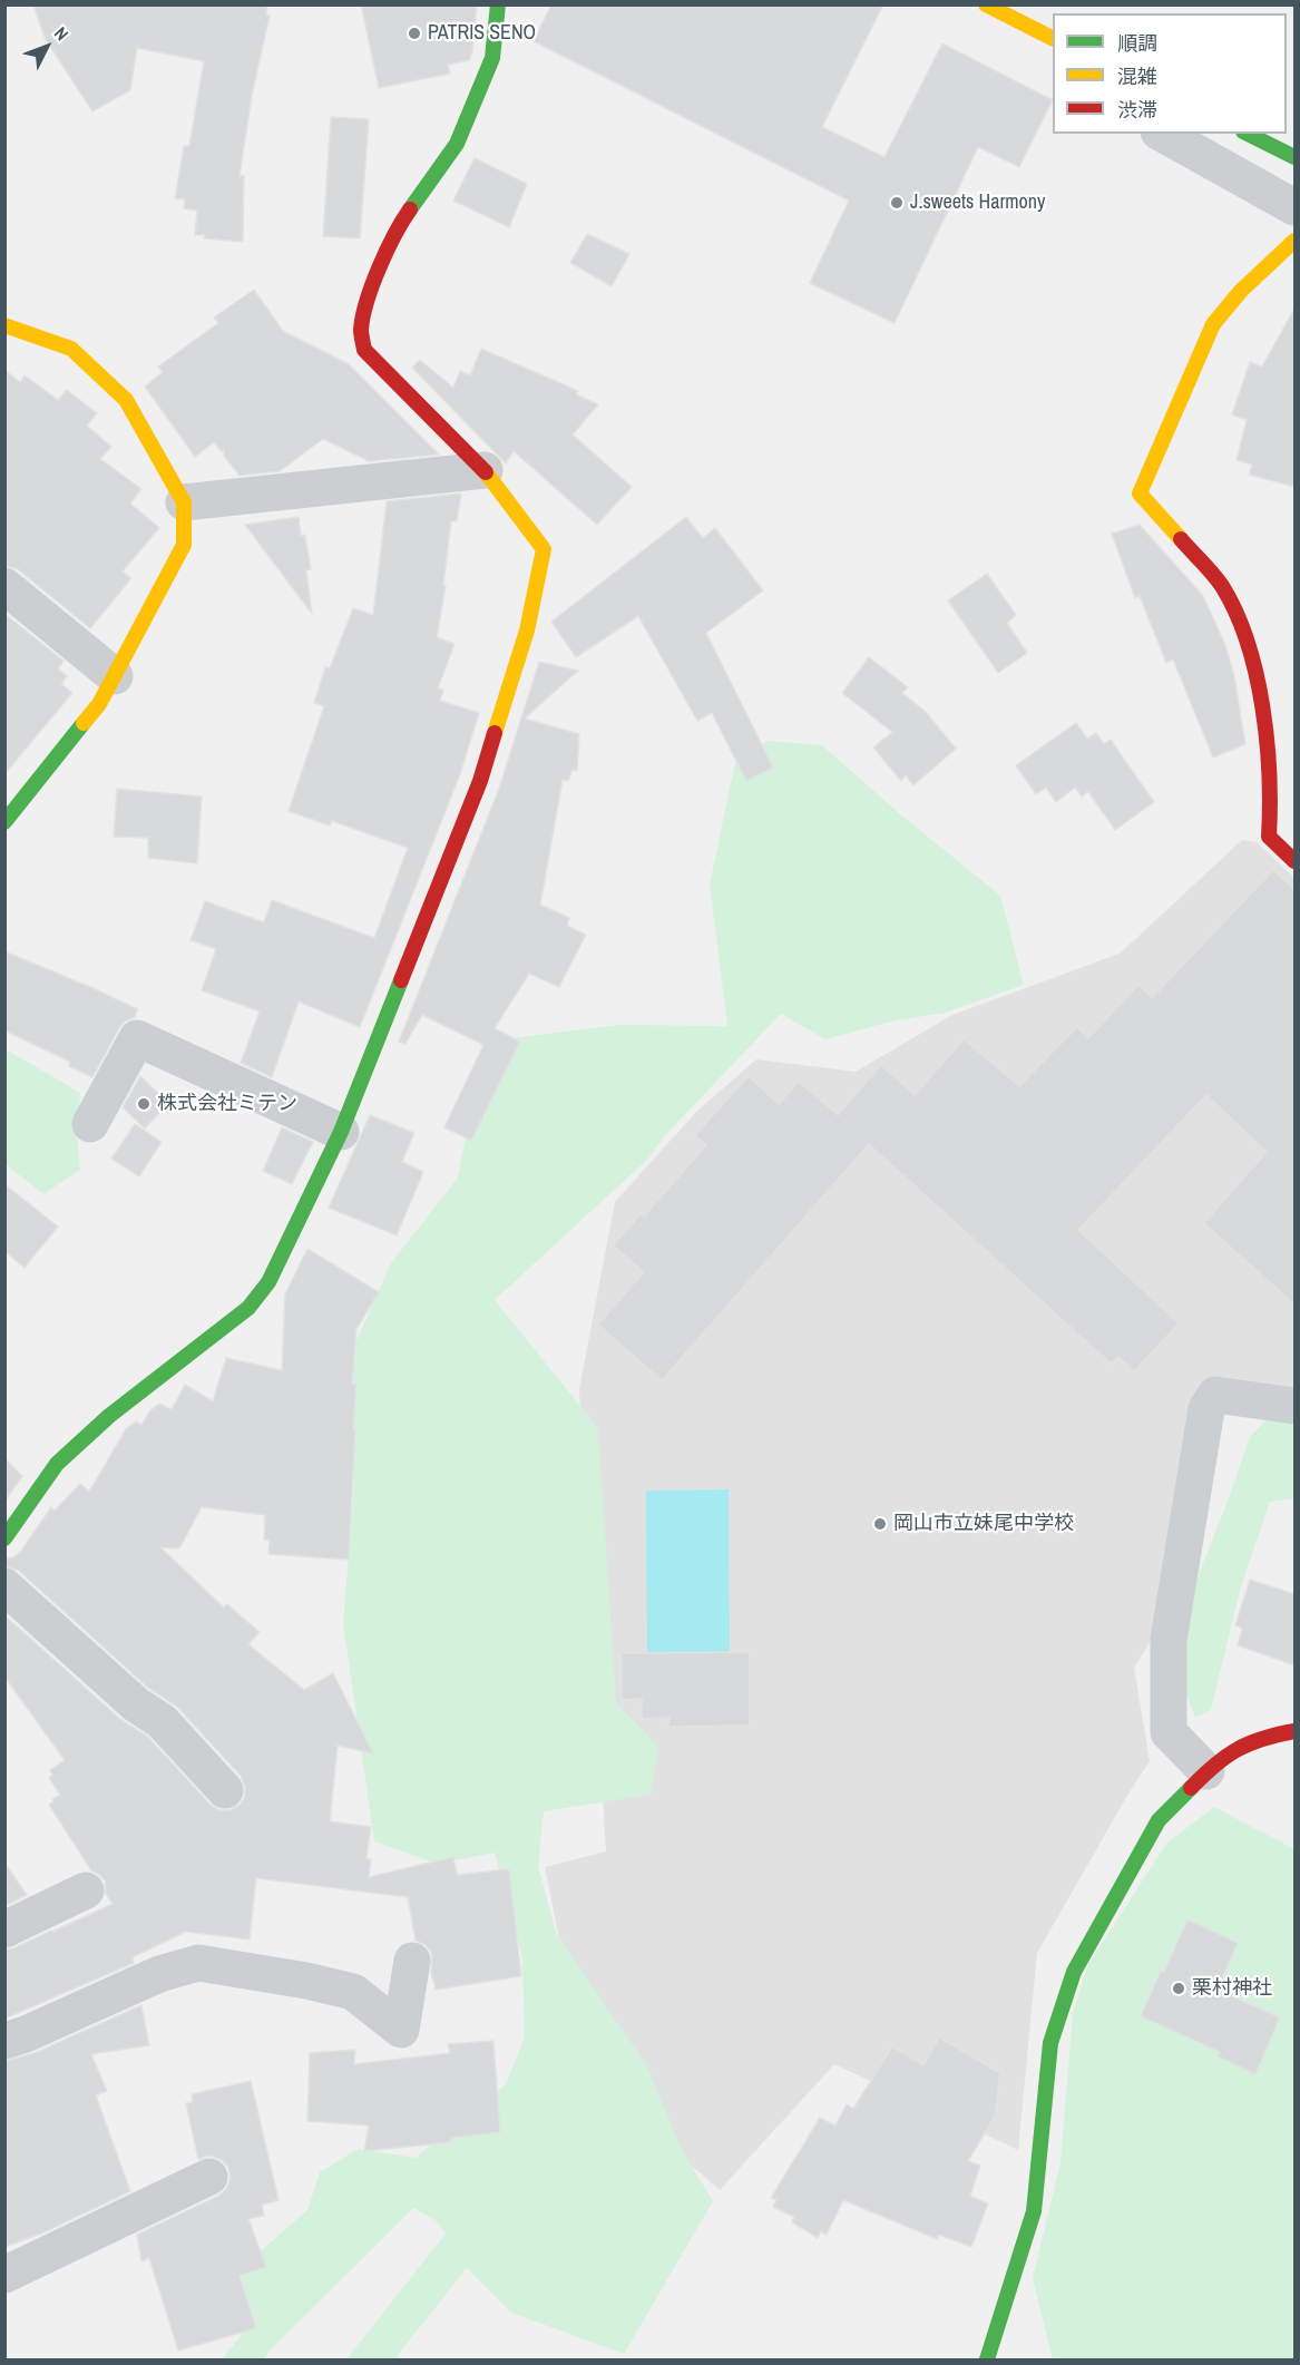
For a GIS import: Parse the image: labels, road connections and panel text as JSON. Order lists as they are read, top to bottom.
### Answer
{
  "places": [
    "PATRIS SENO",
    "J.sweets Harmony",
    "株式会社ミテン",
    "岡山市立妹尾中学校",
    "栗村神社"
  ],
  "legend": ["順調", "混雑", "渋滞"],
  "north": "top right"
}
